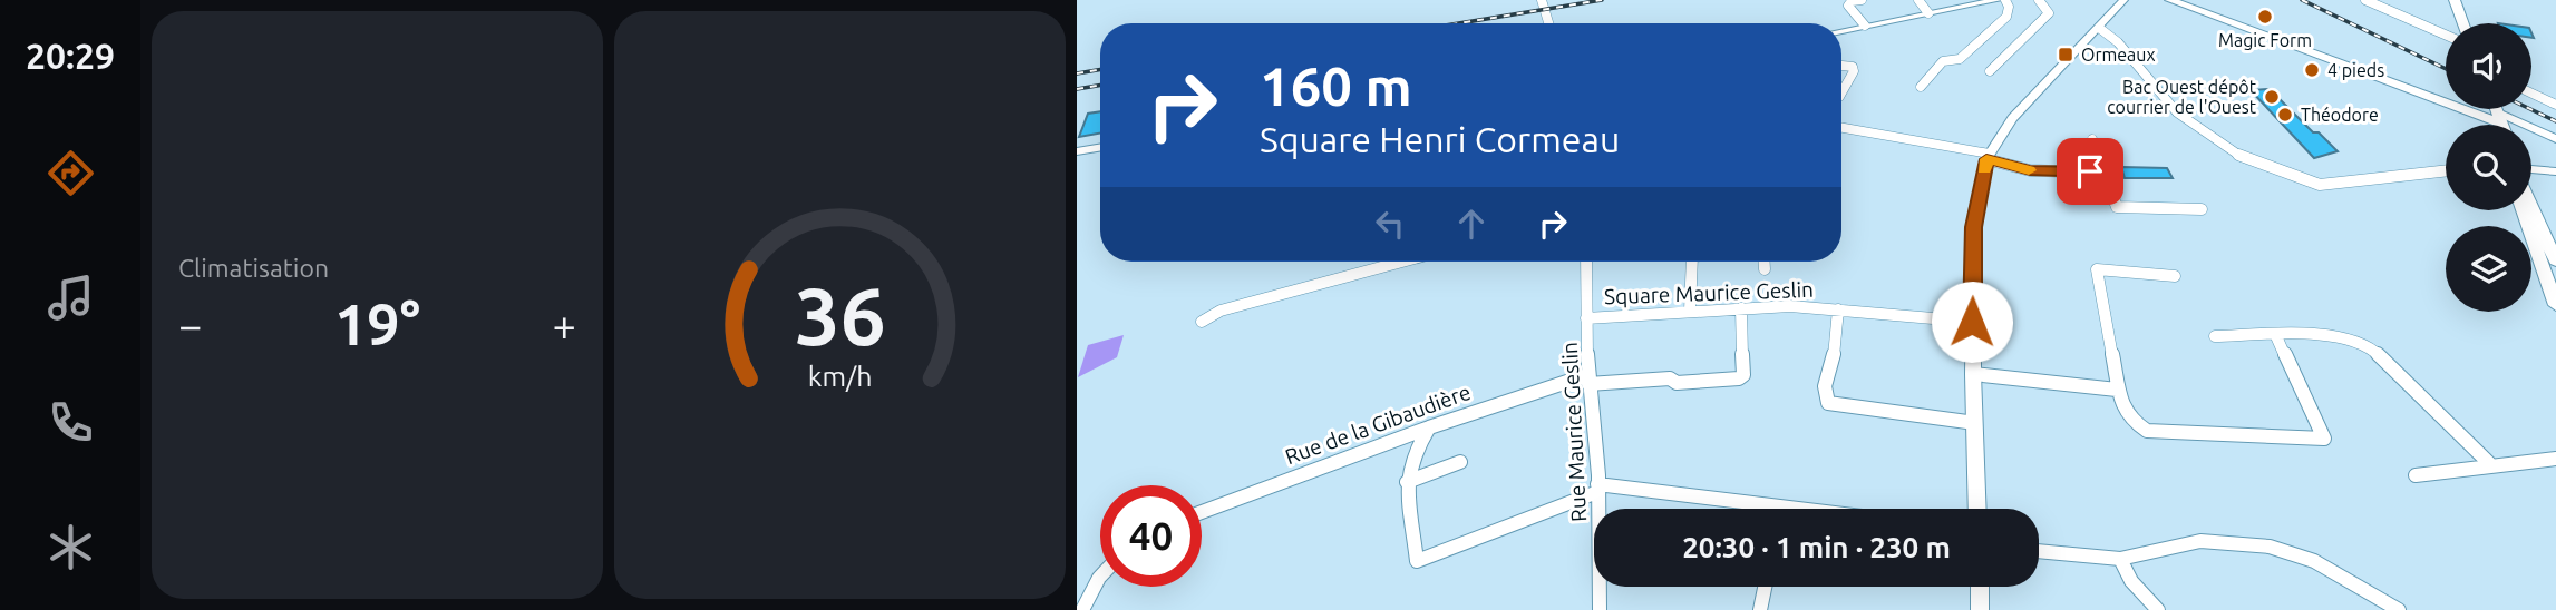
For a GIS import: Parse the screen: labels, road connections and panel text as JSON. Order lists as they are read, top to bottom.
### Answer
{
  "streets": {
    "street": ["Square Maurice Geslin", "Rue de la Gibaudière", "Rue Maurice Geslin"]
  },
  "crossings": [
    ["Square Maurice Geslin", "Rue de la Gibaudière"],
    ["Square Maurice Geslin", "Rue Maurice Geslin"],
    ["Rue de la Gibaudière", "Rue Maurice Geslin"]
  ],
  "places": {
    "other": [
      "Magic Form",
      "4 pieds",
      "Bac Ouest dépôt courrier de l'Ouest",
      "Théodore"
    ],
    "transit": ["Ormeaux"]
  },
  "page": {
    "tabs": "20:29",
    "tile": "Climatisation",
    "turn": ["160 m", "Square Henri Cormeau"],
    "heat": ["−", "19°", "+"],
    "limit": "40",
    "trip": "20:30 · 1 min · 230 m",
    "gauge": ["36", "km/h"]
  }
}
